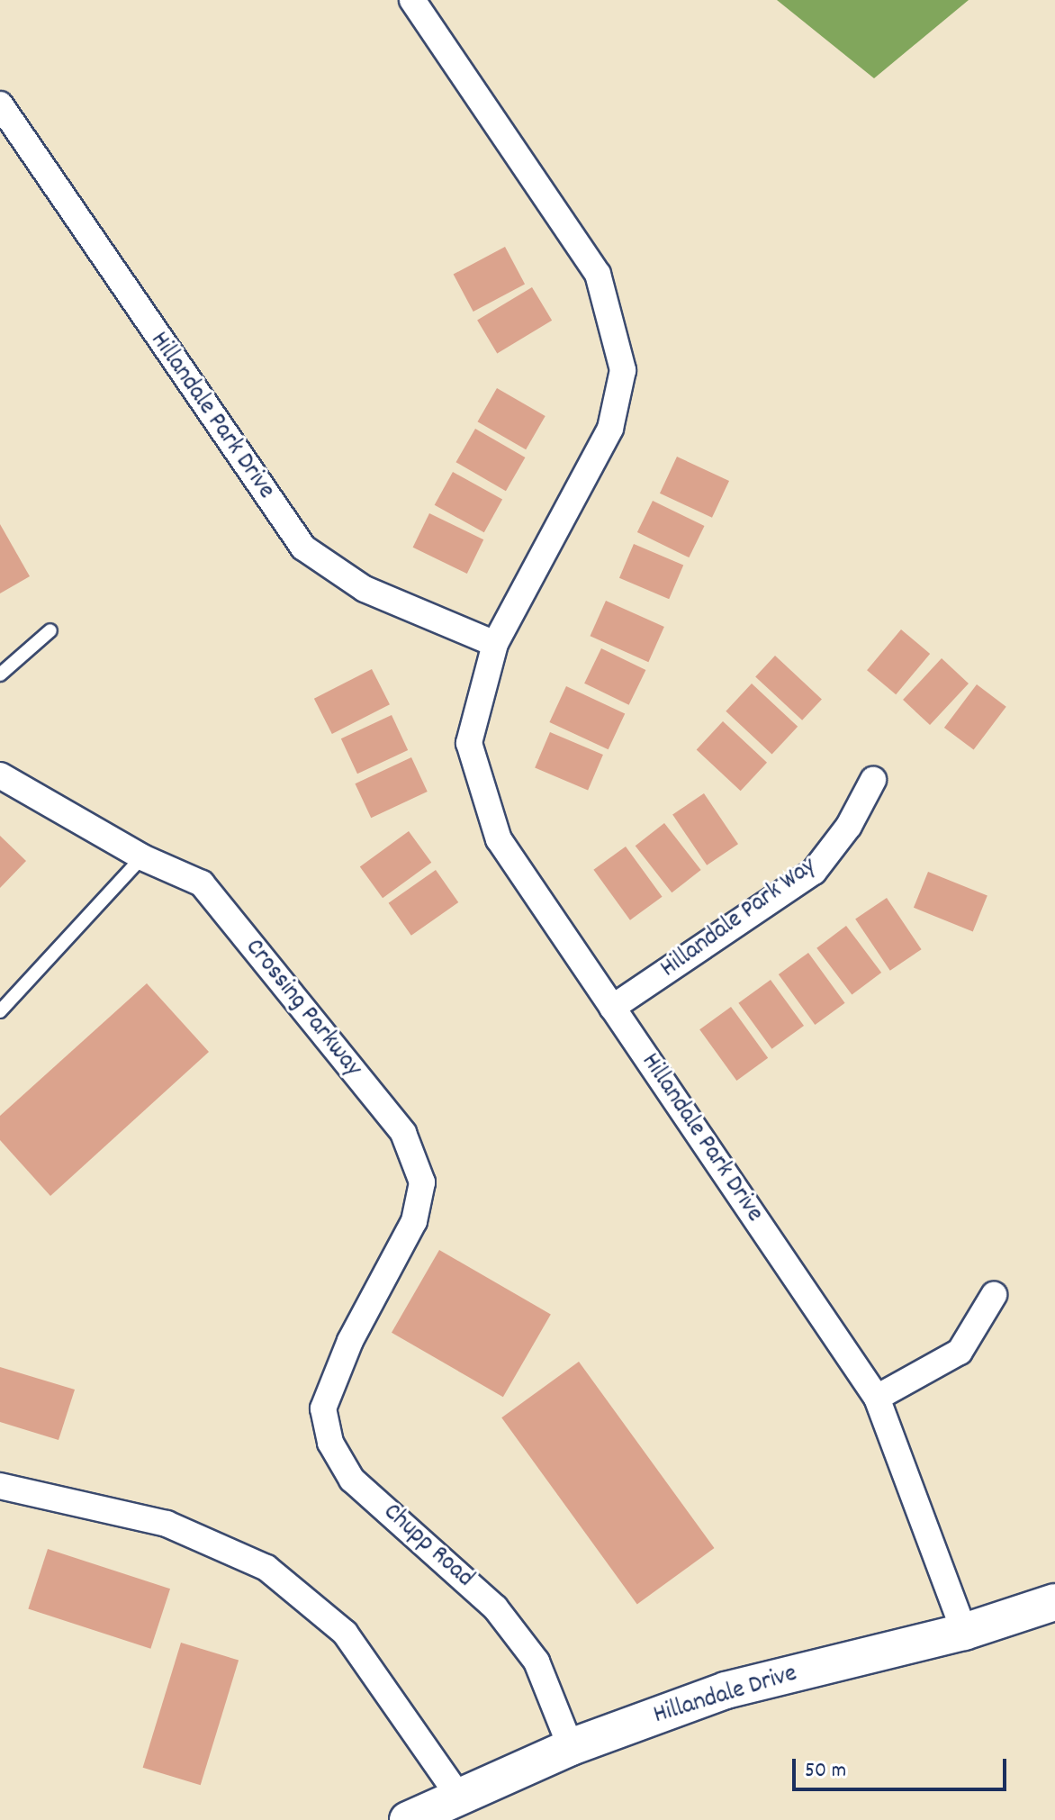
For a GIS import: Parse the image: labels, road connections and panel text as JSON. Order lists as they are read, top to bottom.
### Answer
{
  "streets": {
    "main road": ["Hillandale Drive"],
    "street": [
      "Hillandale Park Drive",
      "Hillandale Park Way",
      "Crossing Parkway",
      "Chupp Road"
    ]
  },
  "crossings": [
    ["Hillandale Park Drive", "Hillandale Park Way"],
    ["Hillandale Park Drive", "Hillandale Drive"],
    ["Crossing Parkway", "Chupp Road"],
    ["Chupp Road", "Hillandale Drive"]
  ],
  "scale_bar": "50 m"
}
